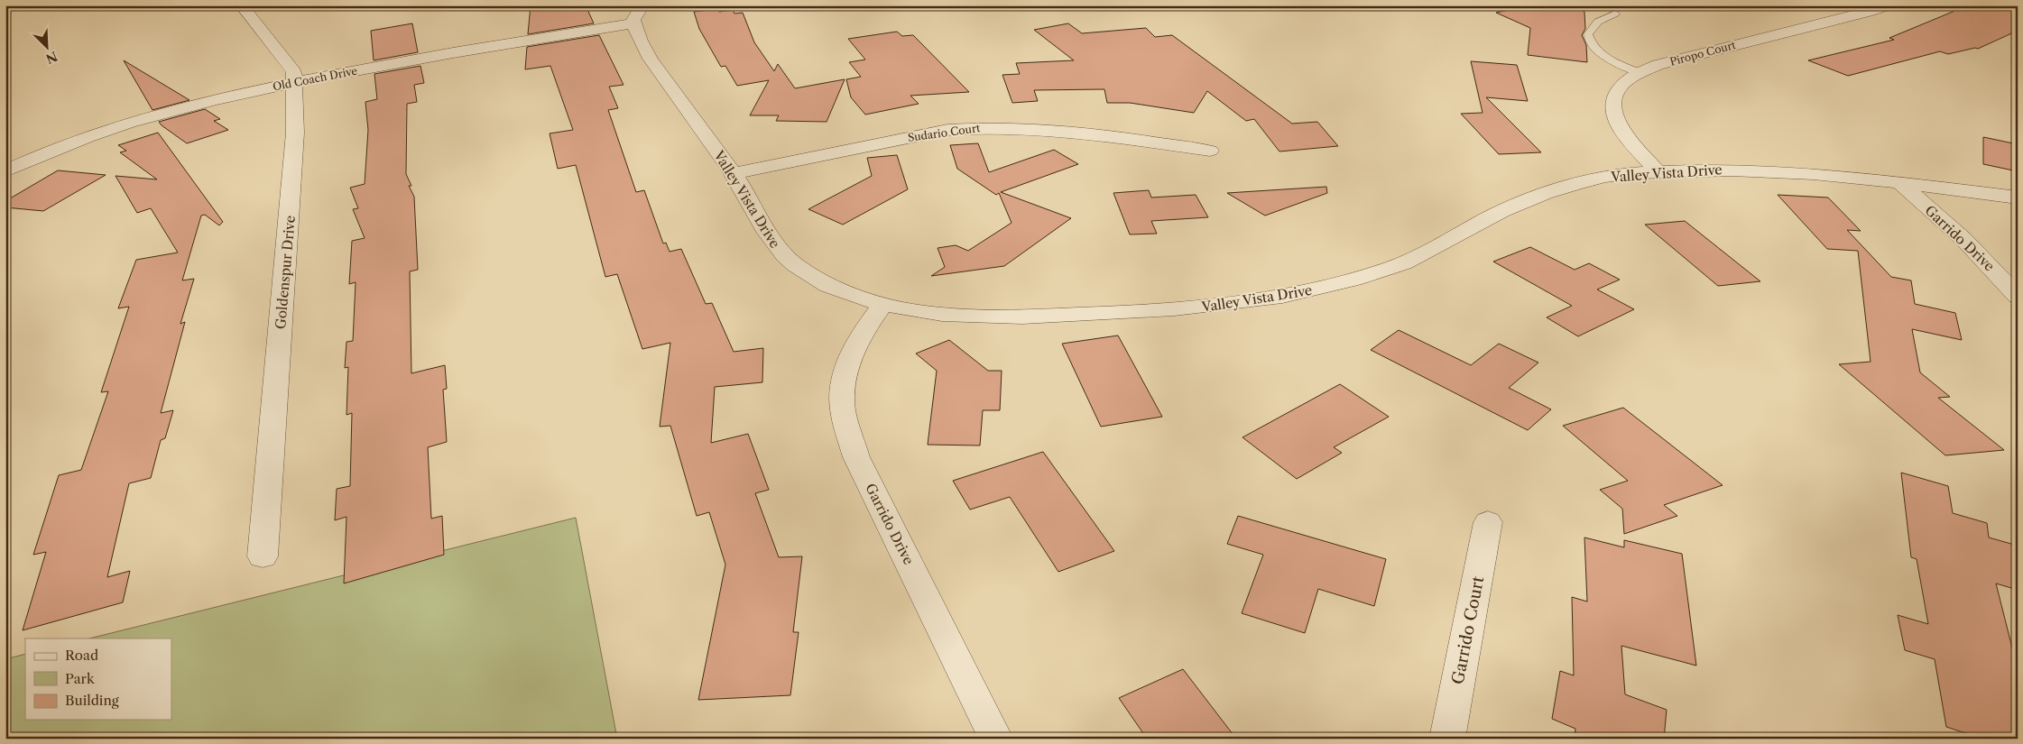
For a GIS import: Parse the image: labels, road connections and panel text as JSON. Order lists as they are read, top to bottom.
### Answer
{
  "streets": {
    "street": [
      "Piropo Court",
      "Old Coach Drive",
      "Sudario Court",
      "Valley Vista Drive",
      "Garrido Drive",
      "Goldenspur Drive",
      "Garrido Court"
    ]
  },
  "crossings": [
    ["Piropo Court", "Valley Vista Drive"],
    ["Old Coach Drive", "Valley Vista Drive"],
    ["Old Coach Drive", "Goldenspur Drive"],
    ["Sudario Court", "Valley Vista Drive"],
    ["Valley Vista Drive", "Garrido Drive"]
  ],
  "legend": ["Road", "Park", "Building"],
  "north": "bottom right"
}
